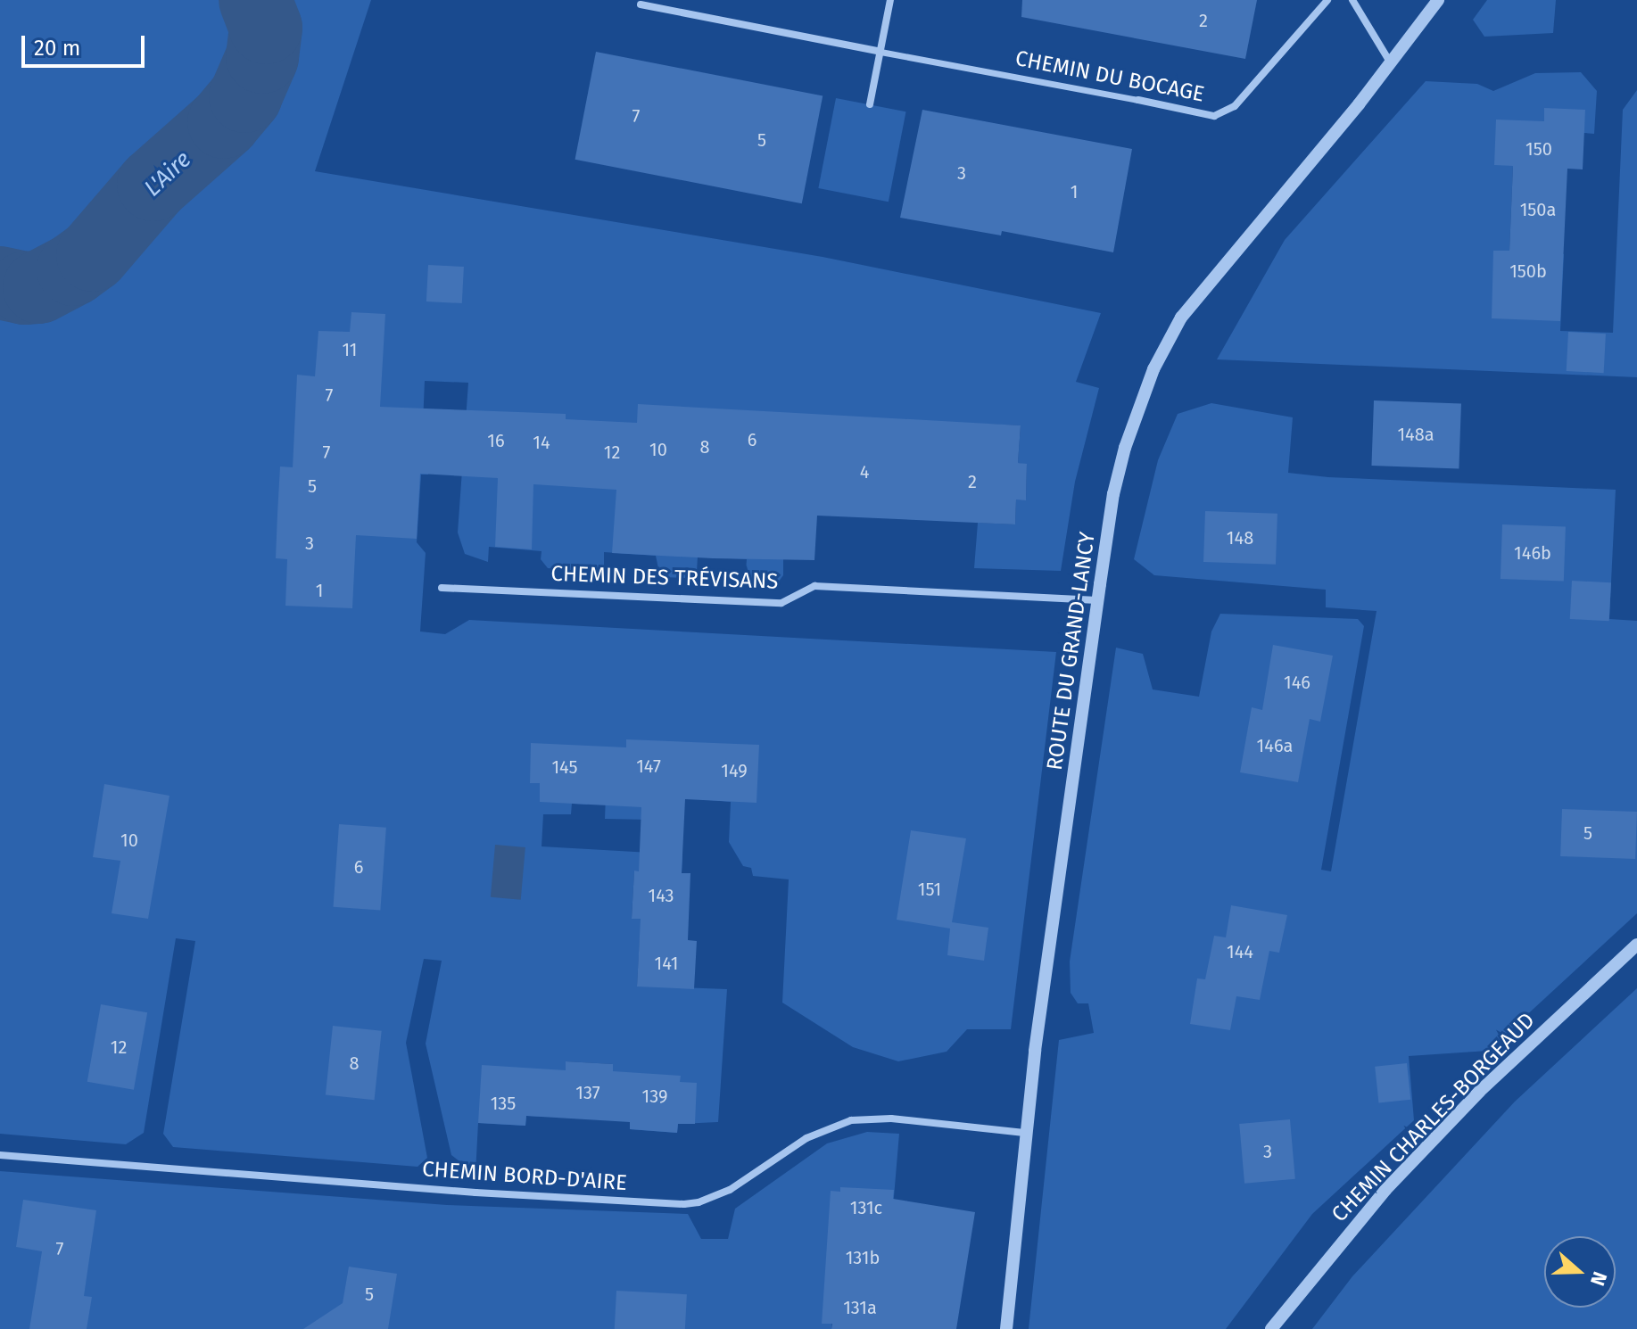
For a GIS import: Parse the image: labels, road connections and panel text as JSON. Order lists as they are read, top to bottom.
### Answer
{
  "streets": {
    "street": [
      "CHEMIN DU BOCAGE",
      "CHEMIN DES TRÉVISANS",
      "ROUTE DU GRAND-LANCY",
      "CHEMIN CHARLES-BORGEAUD",
      "CHEMIN BORD-D'AIRE"
    ]
  },
  "crossings": [
    ["CHEMIN DES TRÉVISANS", "ROUTE DU GRAND-LANCY"],
    ["ROUTE DU GRAND-LANCY", "CHEMIN BORD-D'AIRE"]
  ],
  "water": ["L'Aire"],
  "house_numbers": [
    "2",
    "7",
    "5",
    "150",
    "3",
    "1",
    "150a",
    "150b",
    "11",
    "7",
    "148a",
    "6",
    "16",
    "14",
    "8",
    "10",
    "7",
    "12",
    "4",
    "2",
    "5",
    "148",
    "3",
    "146b",
    "1",
    "146",
    "146a",
    "147",
    "145",
    "149",
    "5",
    "10",
    "6",
    "151",
    "143",
    "144",
    "141",
    "12",
    "8",
    "137",
    "139",
    "135",
    "3",
    "131c",
    "7",
    "131b",
    "5",
    "131a"
  ],
  "scale_bar": "20 m",
  "north": "right"
}
